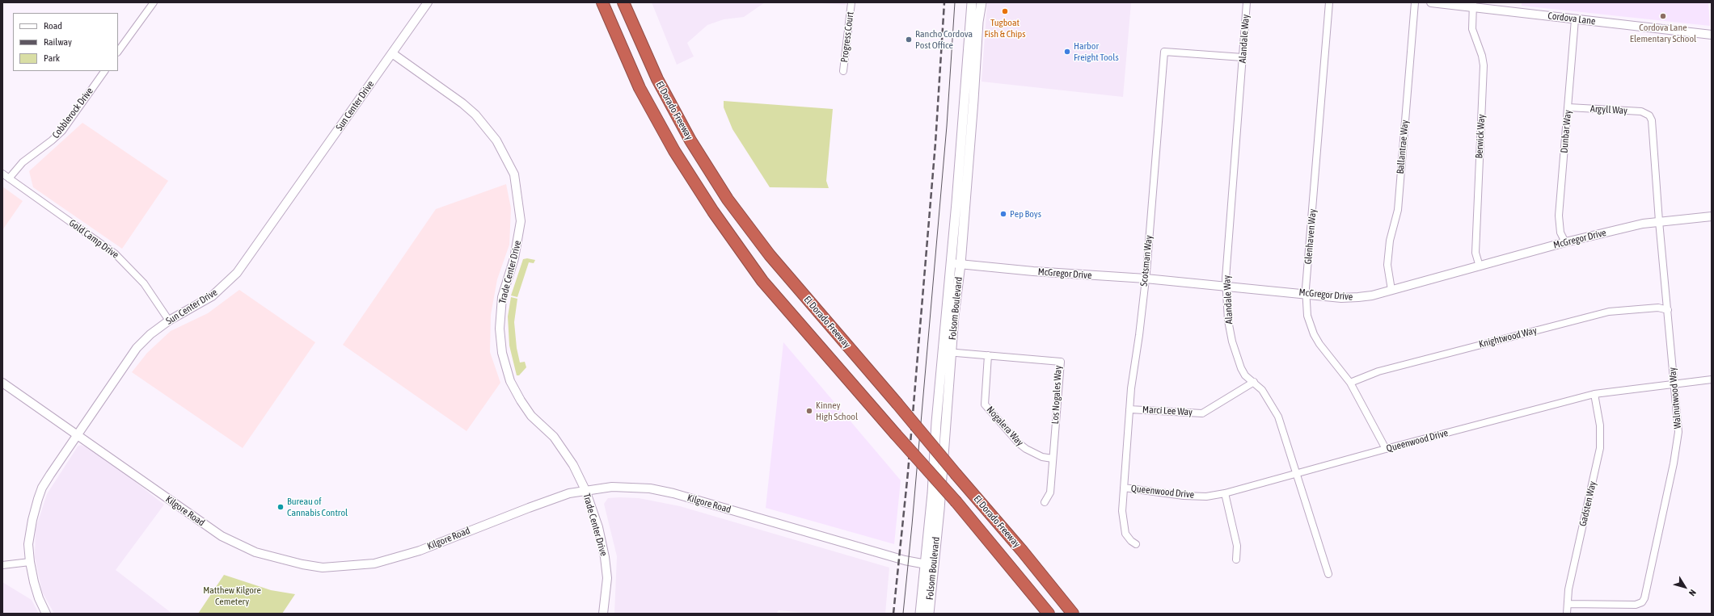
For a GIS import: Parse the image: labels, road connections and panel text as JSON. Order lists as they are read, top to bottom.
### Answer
{
  "streets": {
    "highway": ["El Dorado Freeway"],
    "main road": ["Folsom Boulevard"],
    "street": [
      "Cordova Lane",
      "Progress Court",
      "Alandale Way",
      "Sun Center Drive",
      "Argyll Way",
      "Cobblerock Drive",
      "Dunbar Way",
      "Berwick Way",
      "Ballantrae Way",
      "Glenhaven Way",
      "Gold Camp Drive",
      "McGregor Drive",
      "Scotsman Way",
      "Trade Center Drive",
      "Knightwood Way",
      "Los Nogales Way",
      "Walnutwood Way",
      "Marci Lee Way",
      "Nogalera Way",
      "Queenwood Drive",
      "Kilgore Road",
      "Gadsten Way"
    ]
  },
  "crossings": [
    ["Cordova Lane", "Dunbar Way"],
    ["Cordova Lane", "Berwick Way"],
    ["Alandale Way", "McGregor Drive"],
    ["Alandale Way", "Scotsman Way"],
    ["Alandale Way", "Marci Lee Way"],
    ["Alandale Way", "Queenwood Drive"],
    ["Sun Center Drive", "Gold Camp Drive"],
    ["Sun Center Drive", "Trade Center Drive"],
    ["Sun Center Drive", "Kilgore Road"],
    ["Argyll Way", "Dunbar Way"],
    ["Argyll Way", "Walnutwood Way"],
    ["Cobblerock Drive", "Gold Camp Drive"],
    ["Dunbar Way", "McGregor Drive"],
    ["Berwick Way", "McGregor Drive"],
    ["Ballantrae Way", "McGregor Drive"],
    ["Glenhaven Way", "McGregor Drive"],
    ["Glenhaven Way", "Knightwood Way"],
    ["Glenhaven Way", "Queenwood Drive"],
    ["McGregor Drive", "Scotsman Way"],
    ["McGregor Drive", "Folsom Boulevard"],
    ["McGregor Drive", "Walnutwood Way"],
    ["Scotsman Way", "Marci Lee Way"],
    ["Scotsman Way", "Queenwood Drive"],
    ["Trade Center Drive", "Kilgore Road"],
    ["Folsom Boulevard", "Los Nogales Way"],
    ["Folsom Boulevard", "Kilgore Road"],
    ["Knightwood Way", "Walnutwood Way"],
    ["Los Nogales Way", "Nogalera Way"],
    ["Walnutwood Way", "Queenwood Drive"],
    ["Walnutwood Way", "Gadsten Way"],
    ["Queenwood Drive", "Gadsten Way"]
  ],
  "parks": ["Matthew Kilgore Cemetery"],
  "places": [
    "Tugboat Fish & Chips",
    "Cordova Lane Elementary School",
    "Rancho Cordova Post Office",
    "Harbor Freight Tools",
    "Pep Boys",
    "Kinney High School",
    "Bureau of Cannabis Control"
  ],
  "legend": ["Road", "Railway", "Park"],
  "north": "bottom right"
}
